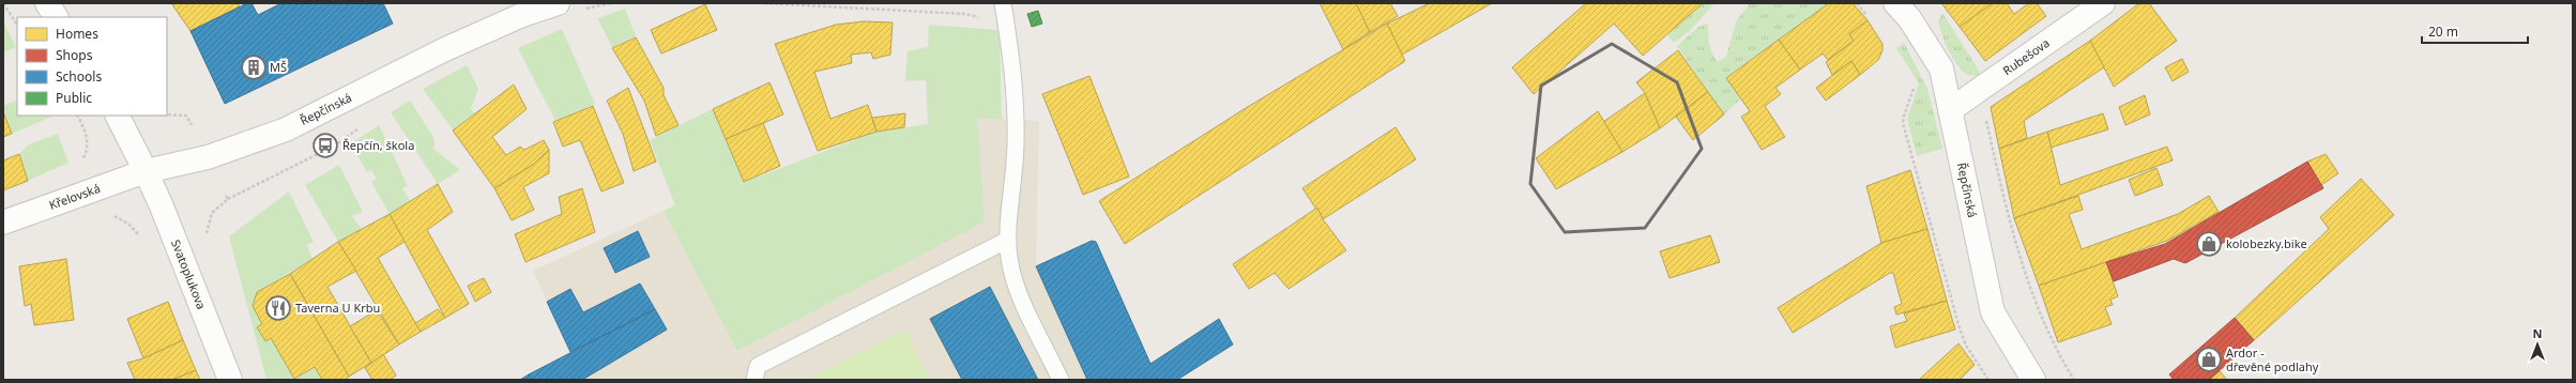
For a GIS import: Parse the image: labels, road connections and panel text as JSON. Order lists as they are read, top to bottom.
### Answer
{
  "streets": {
    "street": [
      "Rubešova",
      "Řepčínská",
      "Křelovská",
      "Svatoplukova"
    ]
  },
  "crossings": [
    ["Rubešova", "Řepčínská"],
    ["Řepčínská", "Křelovská"],
    ["Řepčínská", "Svatoplukova"],
    ["Křelovská", "Svatoplukova"]
  ],
  "places": {
    "building": ["MŠ"],
    "bus stop": ["Řepčín, škola"],
    "shop": ["kolobezky.bike", "Ardor - dřevěné podlahy"],
    "restaurant": ["Taverna U Krbu"]
  },
  "legend": [
    "Homes",
    "Shops",
    "Schools",
    "Public"
  ],
  "scale_bar": "20 m",
  "north": "top"
}
